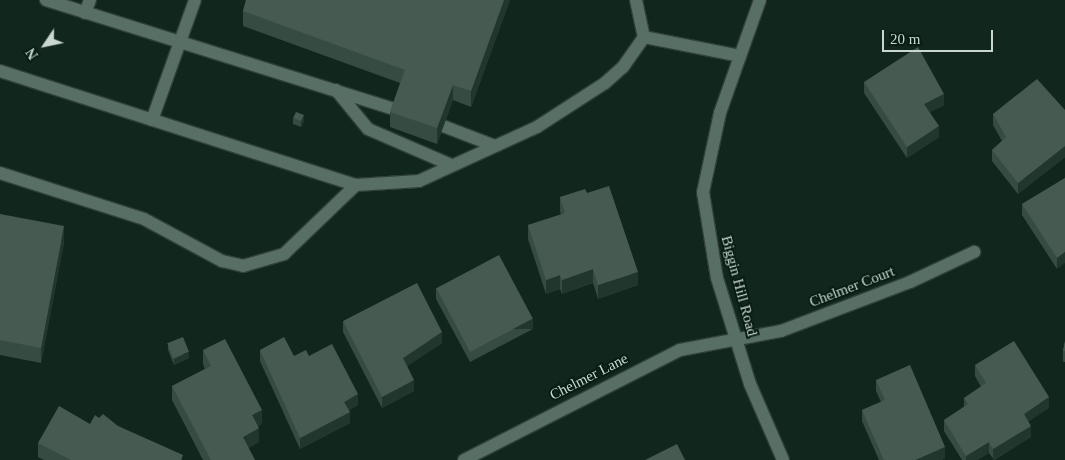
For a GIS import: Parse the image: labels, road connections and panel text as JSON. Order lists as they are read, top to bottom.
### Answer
{
  "streets": {
    "street": ["Biggin Hill Road", "Chelmer Court", "Chelmer Lane"]
  },
  "crossings": [
    ["Biggin Hill Road", "Chelmer Court"],
    ["Biggin Hill Road", "Chelmer Lane"],
    ["Chelmer Court", "Chelmer Lane"]
  ],
  "scale_bar": "20 m",
  "north": "bottom left"
}
